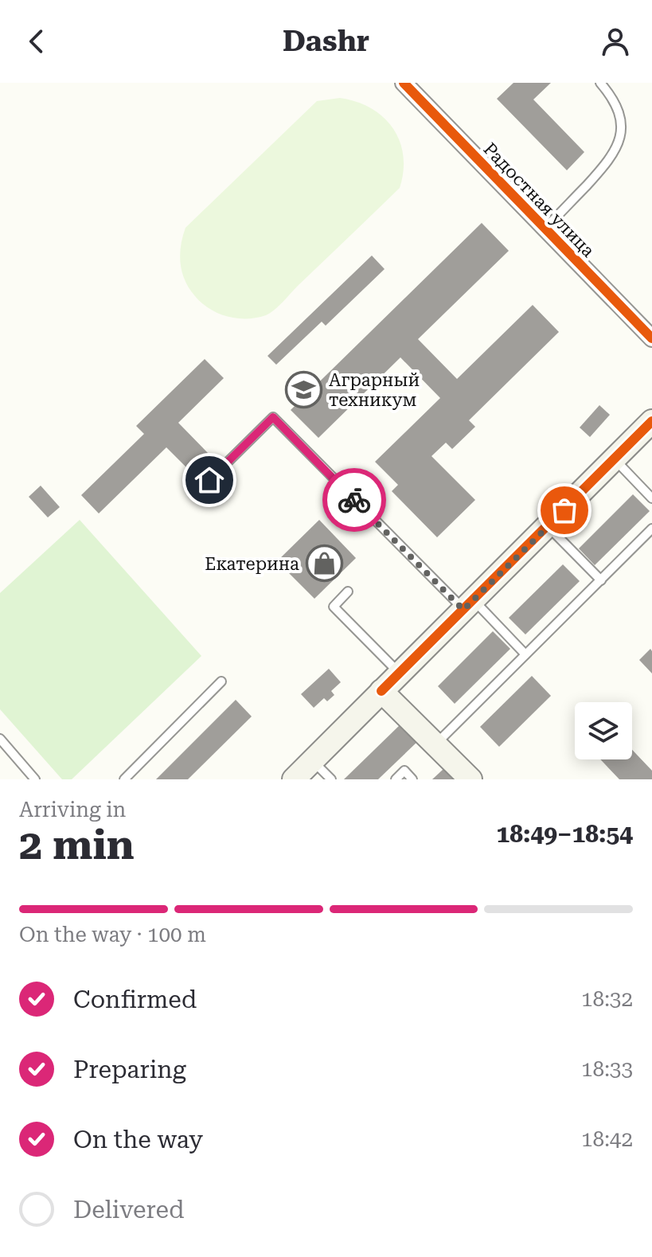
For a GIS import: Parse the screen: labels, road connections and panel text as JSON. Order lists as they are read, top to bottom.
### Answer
{
  "streets": {
    "street": ["Радостная улица"]
  },
  "places": {
    "school or university": ["Аграрный техникум"],
    "shop": ["Екатерина"]
  },
  "page": {
    "header": "Dashr",
    "heading": ["2 min", "Arriving in", "18:49–18:54"],
    "bar": "On the way · 100 m",
    "list": [
      ["Confirmed", "18:32"],
      ["Preparing", "18:33"],
      ["On the way", "18:42"],
      "Delivered"
    ]
  }
}
